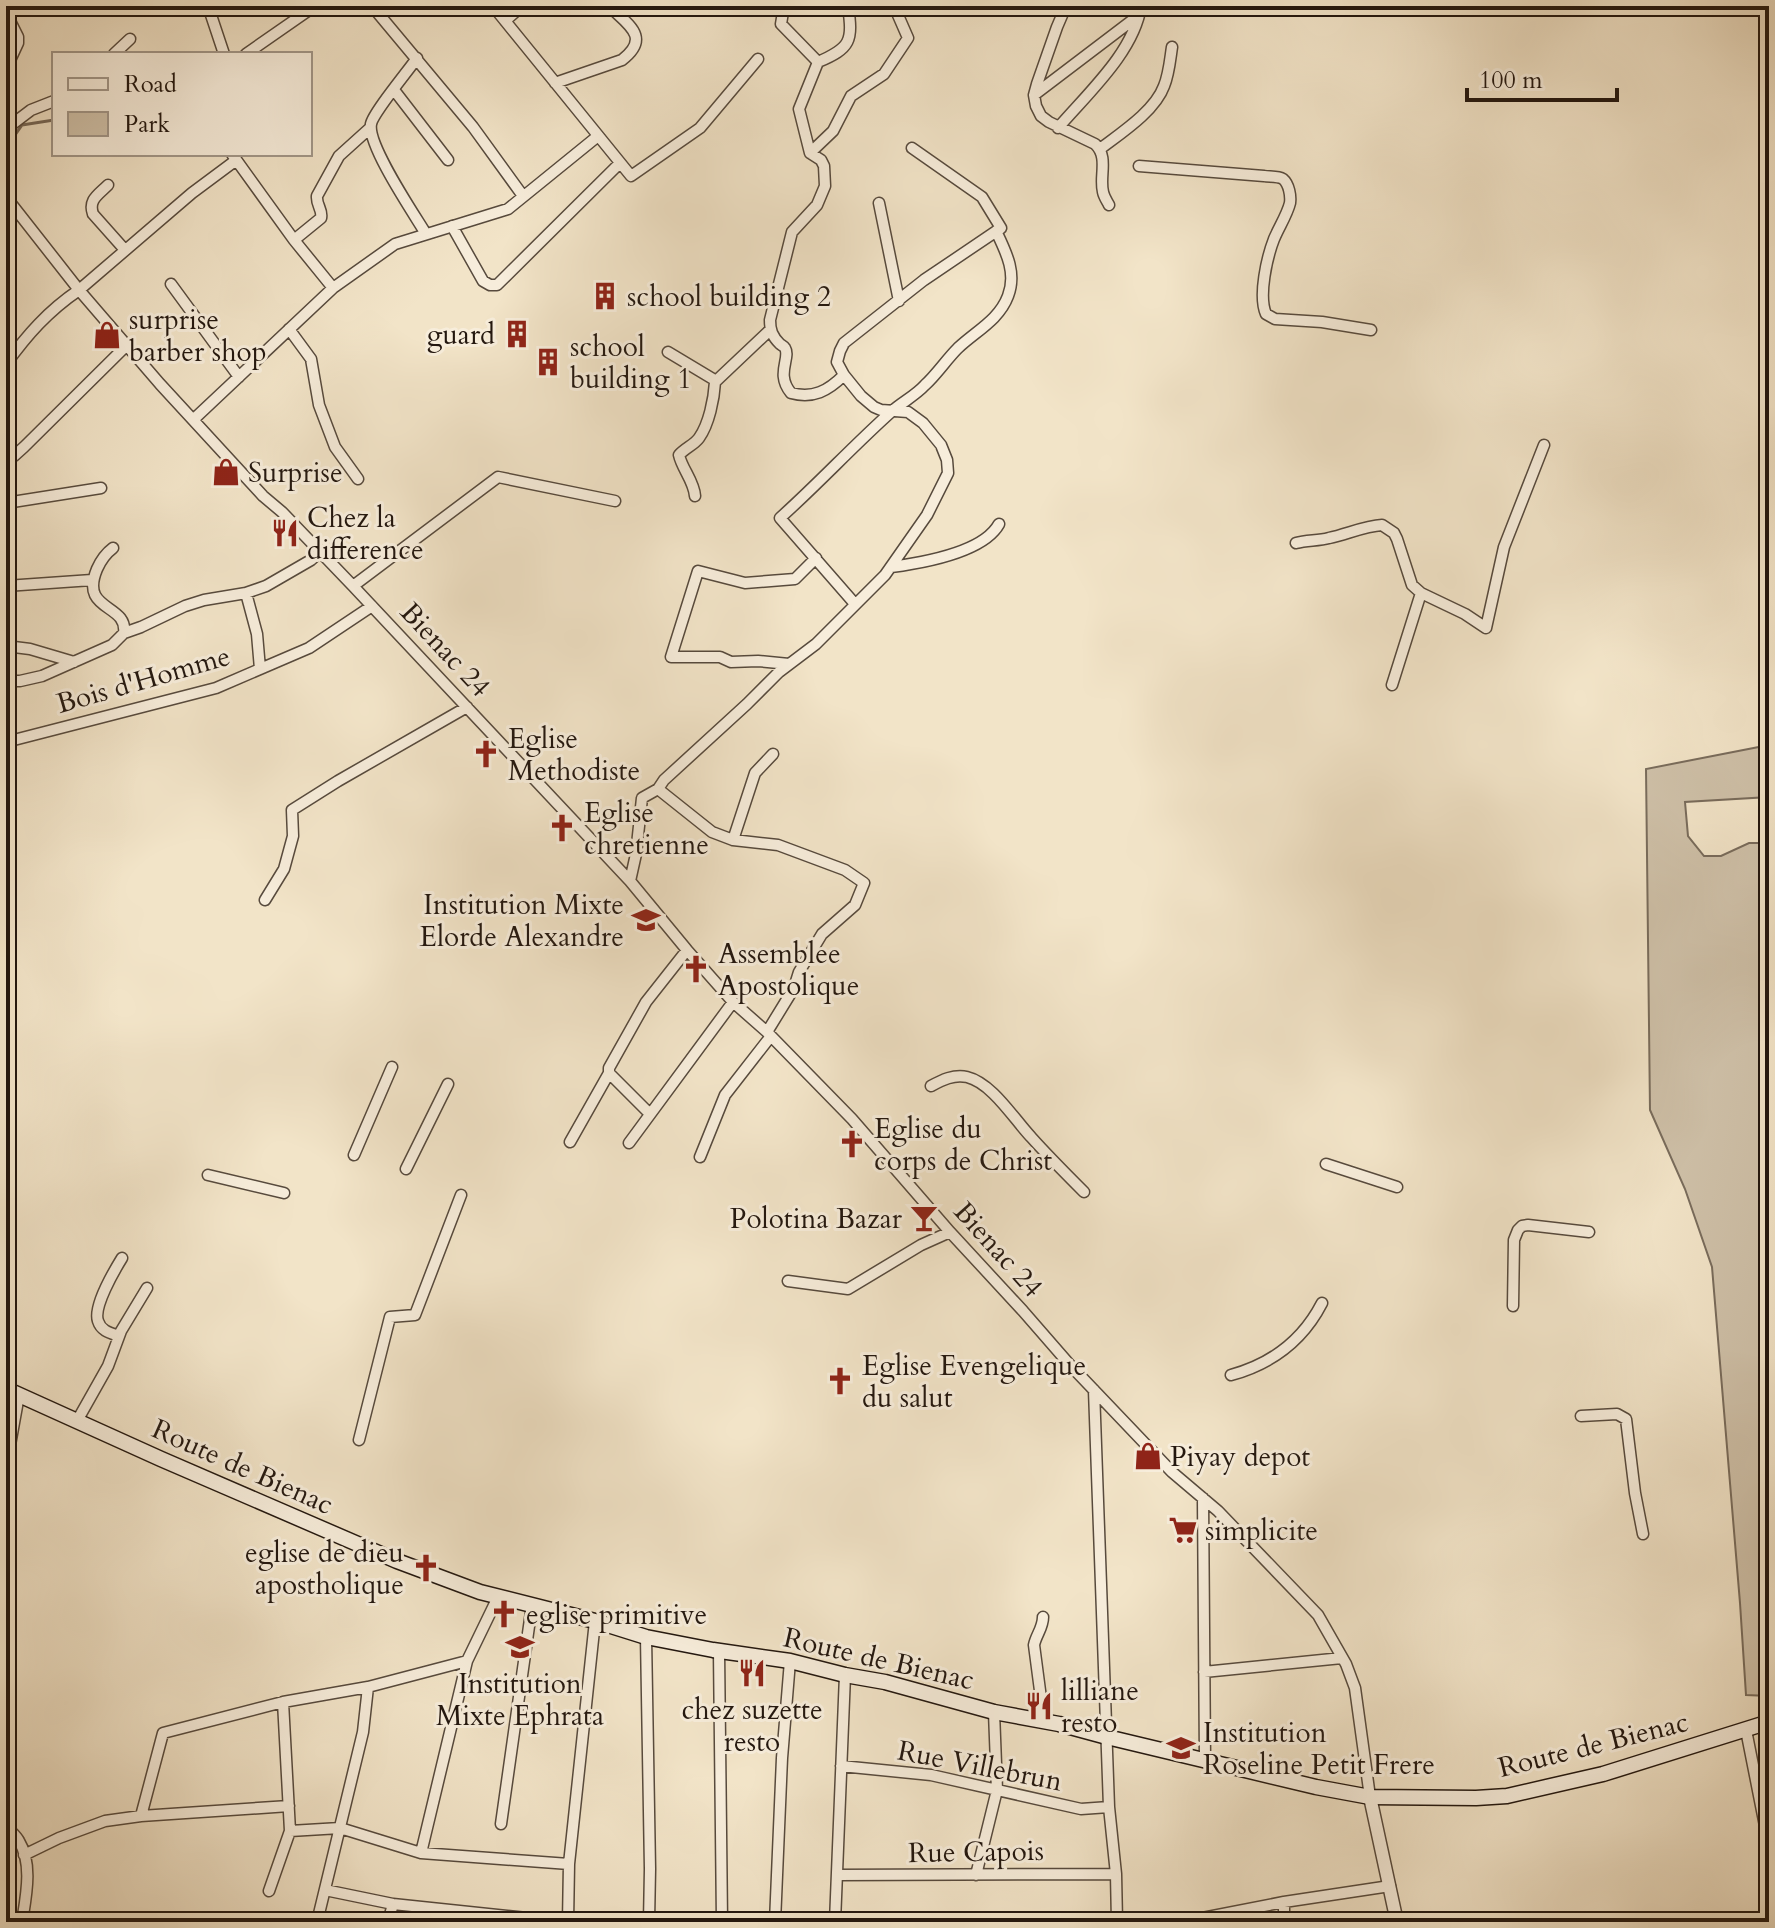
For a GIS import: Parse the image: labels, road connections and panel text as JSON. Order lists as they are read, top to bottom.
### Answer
{
  "streets": {
    "main road": ["Route de Bienac"],
    "street": [
      "Bienac 24",
      "Bois d'Homme",
      "Rue Villebrun",
      "Rue Capois"
    ]
  },
  "crossings": [
    ["Bienac 24", "Bois d'Homme"],
    ["Bienac 24", "Route de Bienac"]
  ],
  "places": {
    "building": ["school building 2", "guard", "school building 1"],
    "shop": ["surprise barber shop", "Surprise", "Piyay depot"],
    "restaurant": ["Chez la difference", "chez suzette resto", "lilliane resto"],
    "church": [
      "Eglise Methodiste",
      "Eglise chretienne",
      "Assemblee Apostolique",
      "Eglise du corps de Christ",
      "Eglise Evengelique du salut",
      "eglise de dieu apostholique",
      "eglise primitive"
    ],
    "school or university": ["Institution Mixte Elorde Alexandre", "Institution Mixte Ephrata", "Institution Roseline Petit Frere"],
    "bar": ["Polotina Bazar"],
    "supermarket": ["simplicite"]
  },
  "legend": ["Road", "Park"],
  "scale_bar": "100 m"
}
